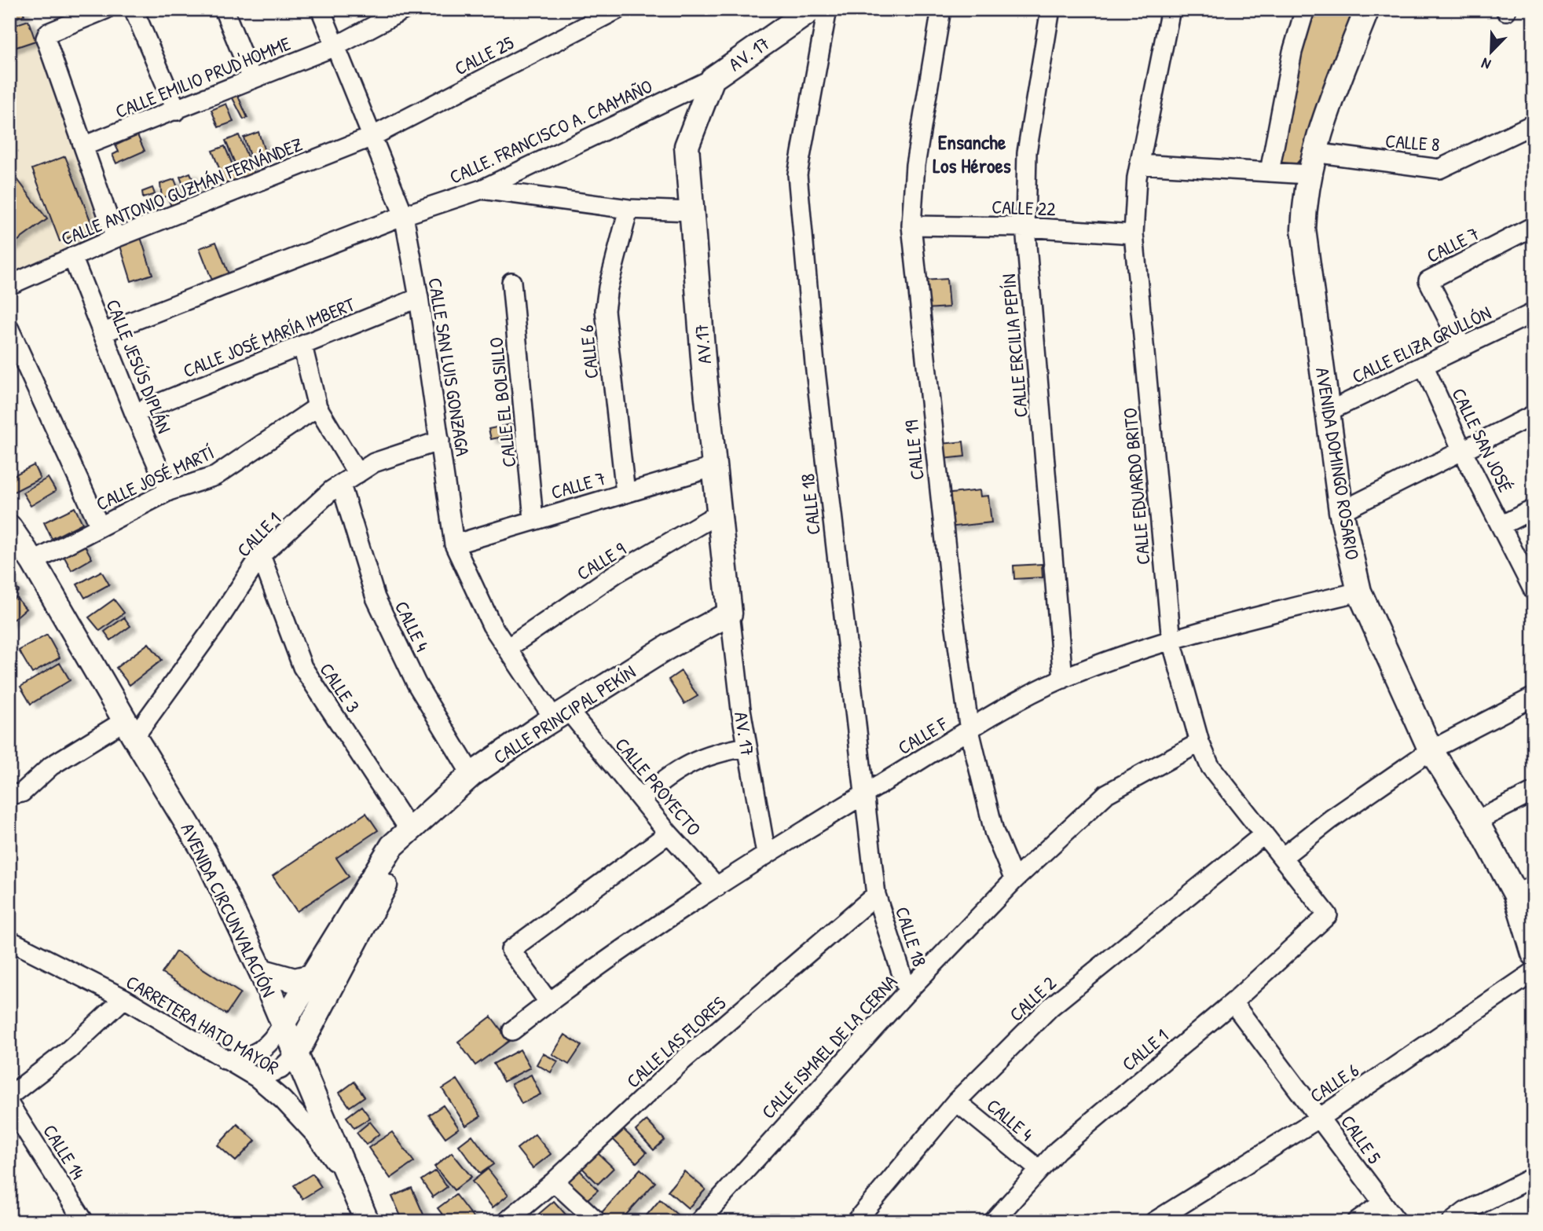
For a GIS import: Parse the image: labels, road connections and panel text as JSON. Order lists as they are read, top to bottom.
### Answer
{
  "streets": {
    "main road": [
      "AV. 17",
      "AV.17",
      "AVENIDA DOMINGO ROSARIO",
      "CALLE PRINCIPAL PEKÍN",
      "AVENIDA CIRCUNVALACIÓN"
    ],
    "street": [
      "CALLE 25",
      "CALLE EMILIO PRUD'HOMME",
      "CALLE. FRANCISCO A. CAAMAÑO",
      "CALLE 8",
      "CALLE ANTONIO GUZMÁN FERNÁNDEZ",
      "CALLE 22",
      "CALLE 7",
      "CALLE JOSÉ MARÍA IMBERT",
      "CALLE ELIZA GRULLÓN",
      "CALLE ERCILIA PEPÍN",
      "CALLE 6",
      "CALLE JESÚS DIPLÁN",
      "CALLE SAN LUIS GONZAGA",
      "CALLE EL BOLSILLO",
      "CALLE SAN JOSÉ",
      "CALLE 19",
      "CALLE JOSÉ MARTÍ",
      "CALLE EDUARDO BRITO",
      "CALLE 18",
      "CALLE 1",
      "CALLE 9",
      "CALLE 4",
      "CALLE 3",
      "CALLE F",
      "CALLE PROYECTO",
      "CALLE 2",
      "CARRETERA HATO MAYOR",
      "CALLE LAS FLORES",
      "CALLE ISMAEL DE LA CERNA",
      "CALLE 5",
      "CALLE 14"
    ]
  },
  "crossings": [
    ["AV. 17", "CALLE. FRANCISCO A. CAAMAÑO"],
    ["AV. 17", "AV.17"],
    ["AV. 17", "CALLE PRINCIPAL PEKÍN"],
    ["AV. 17", "CALLE F"],
    ["CALLE 25", "CALLE ANTONIO GUZMÁN FERNÁNDEZ"],
    ["CALLE 25", "CALLE SAN LUIS GONZAGA"],
    ["CALLE EMILIO PRUD'HOMME", "CALLE SAN LUIS GONZAGA"],
    ["CALLE. FRANCISCO A. CAAMAÑO", "AV.17"],
    ["CALLE. FRANCISCO A. CAAMAÑO", "CALLE JESÚS DIPLÁN"],
    ["CALLE. FRANCISCO A. CAAMAÑO", "CALLE SAN LUIS GONZAGA"],
    ["CALLE 8", "AVENIDA DOMINGO ROSARIO"],
    ["CALLE 8", "CALLE EDUARDO BRITO"],
    ["CALLE ANTONIO GUZMÁN FERNÁNDEZ", "CALLE JESÚS DIPLÁN"],
    ["CALLE ANTONIO GUZMÁN FERNÁNDEZ", "CALLE SAN LUIS GONZAGA"],
    ["CALLE 22", "CALLE ERCILIA PEPÍN"],
    ["CALLE 22", "CALLE 19"],
    ["CALLE 22", "CALLE EDUARDO BRITO"],
    ["CALLE 7", "AV.17"],
    ["CALLE 7", "CALLE ELIZA GRULLÓN"],
    ["CALLE 7", "CALLE 6"],
    ["CALLE 7", "CALLE SAN LUIS GONZAGA"],
    ["CALLE 7", "CALLE EL BOLSILLO"],
    ["CALLE JOSÉ MARÍA IMBERT", "CALLE JESÚS DIPLÁN"],
    ["CALLE JOSÉ MARÍA IMBERT", "CALLE SAN LUIS GONZAGA"],
    ["AV.17", "CALLE 9"],
    ["AV.17", "CALLE PRINCIPAL PEKÍN"],
    ["CALLE ELIZA GRULLÓN", "CALLE SAN JOSÉ"],
    ["CALLE ELIZA GRULLÓN", "AVENIDA DOMINGO ROSARIO"],
    ["CALLE ERCILIA PEPÍN", "CALLE F"],
    ["CALLE 6", "CALLE 5"],
    ["CALLE JESÚS DIPLÁN", "CALLE JOSÉ MARTÍ"],
    ["CALLE SAN LUIS GONZAGA", "CALLE 1"],
    ["CALLE SAN LUIS GONZAGA", "CALLE 9"],
    ["CALLE SAN LUIS GONZAGA", "CALLE PRINCIPAL PEKÍN"],
    ["CALLE SAN LUIS GONZAGA", "CALLE PROYECTO"],
    ["CALLE 19", "CALLE F"],
    ["CALLE 19", "CALLE ISMAEL DE LA CERNA"],
    ["AVENIDA DOMINGO ROSARIO", "CALLE F"],
    ["CALLE JOSÉ MARTÍ", "AVENIDA CIRCUNVALACIÓN"],
    ["CALLE EDUARDO BRITO", "CALLE 1"],
    ["CALLE EDUARDO BRITO", "CALLE F"],
    ["CALLE EDUARDO BRITO", "CALLE 2"],
    ["CALLE EDUARDO BRITO", "CALLE ISMAEL DE LA CERNA"],
    ["CALLE 18", "CALLE F"],
    ["CALLE 18", "CALLE LAS FLORES"],
    ["CALLE 18", "CALLE ISMAEL DE LA CERNA"],
    ["CALLE 1", "CALLE 4"],
    ["CALLE 1", "CALLE 3"],
    ["CALLE 1", "AVENIDA CIRCUNVALACIÓN"],
    ["CALLE 1", "CALLE 5"],
    ["CALLE 4", "CALLE PRINCIPAL PEKÍN"],
    ["CALLE 4", "CALLE 2"],
    ["CALLE 3", "CALLE PRINCIPAL PEKÍN"],
    ["CALLE PRINCIPAL PEKÍN", "CALLE PROYECTO"],
    ["CALLE PRINCIPAL PEKÍN", "AVENIDA CIRCUNVALACIÓN"],
    ["CALLE F", "CALLE PROYECTO"],
    ["AVENIDA CIRCUNVALACIÓN", "CARRETERA HATO MAYOR"]
  ],
  "districts": ["Ensanche Los Héroes"],
  "north": "bottom left"
}
